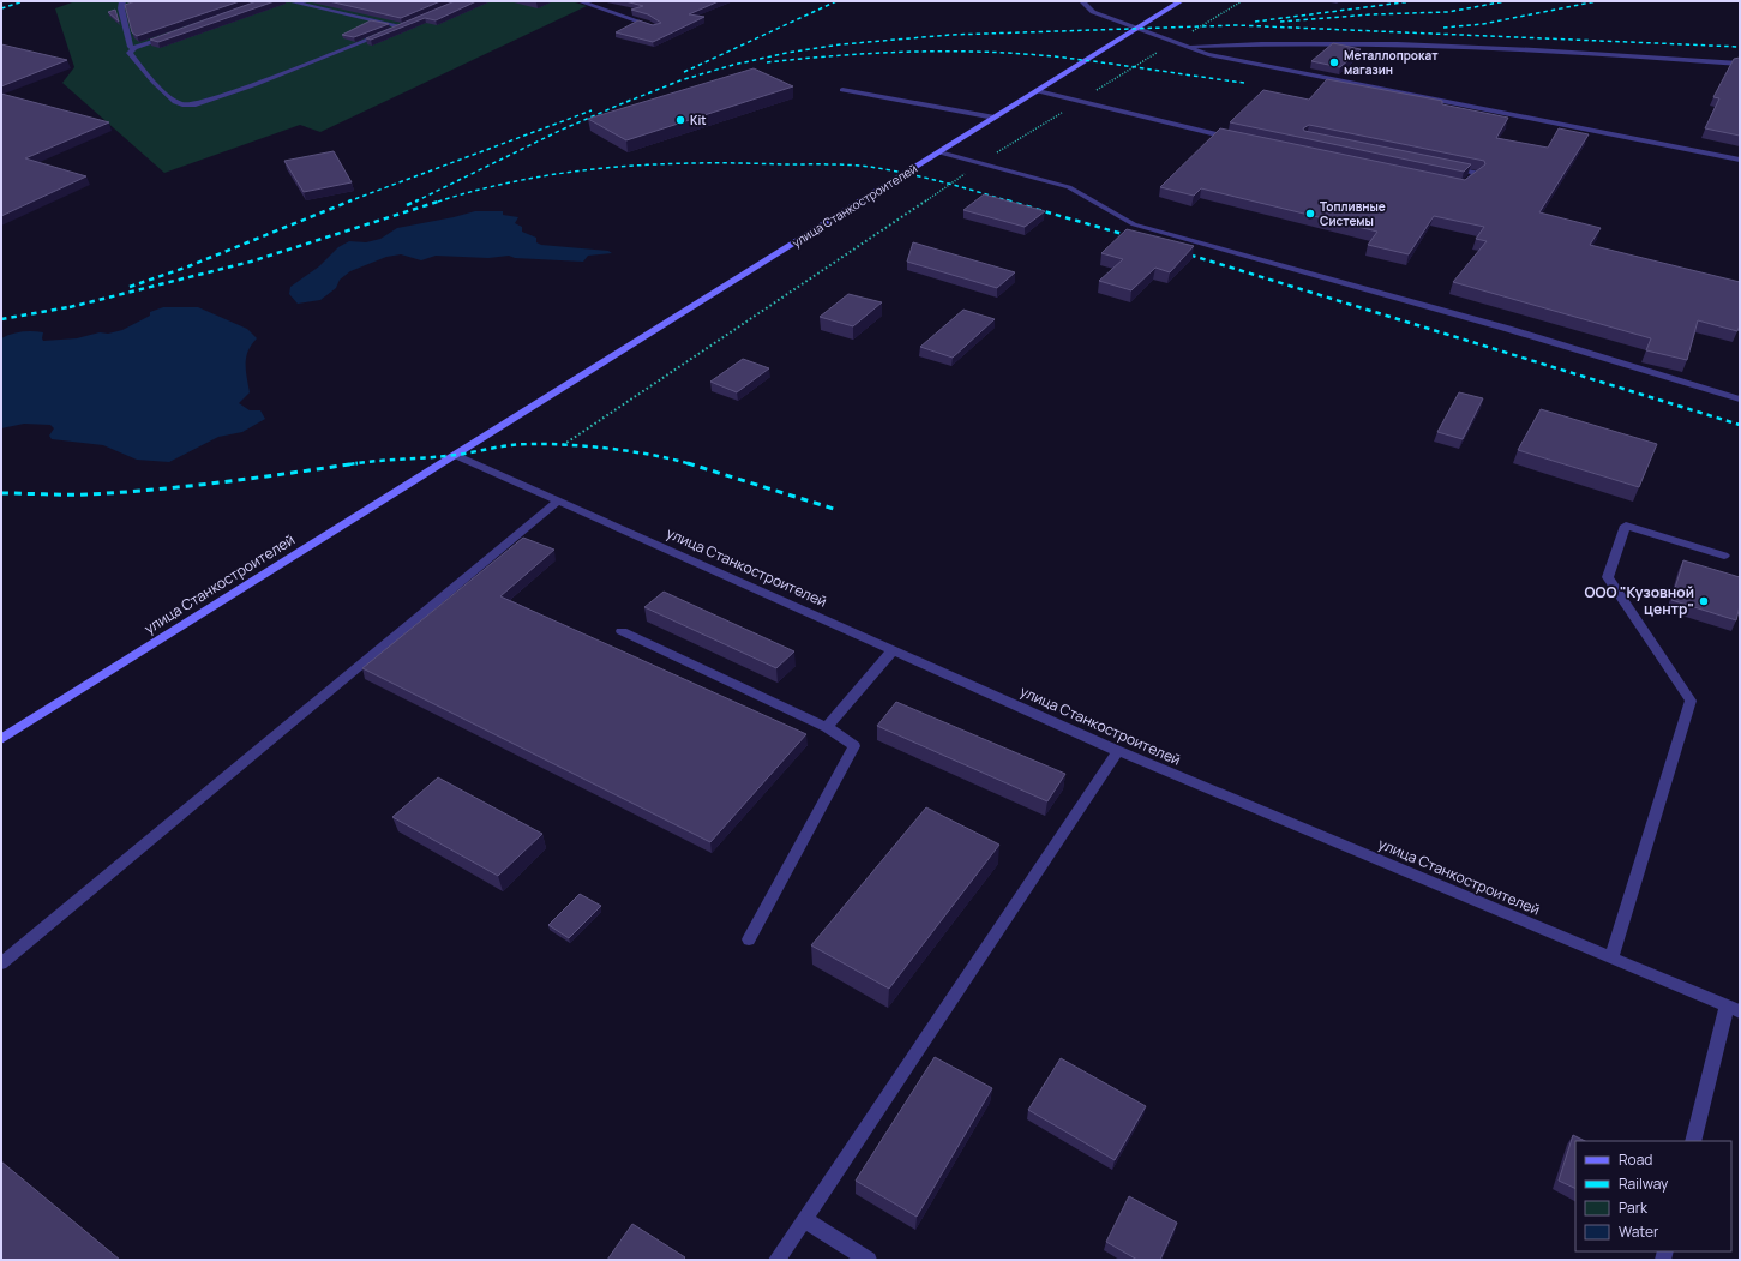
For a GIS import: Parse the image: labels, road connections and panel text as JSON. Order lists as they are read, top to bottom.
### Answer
{
  "streets": {
    "main road": ["улица Станкостроителей"]
  },
  "places": [
    "Металлопрокат магазин",
    "Kit",
    "Топливные Системы",
    "ООО \"Кузовной центр\""
  ],
  "legend": [
    "Road",
    "Railway",
    "Park",
    "Water"
  ]
}
